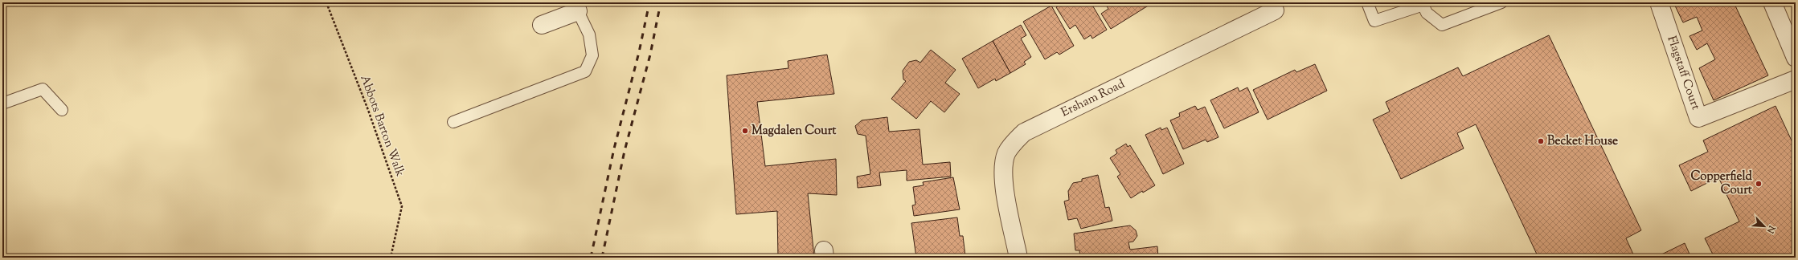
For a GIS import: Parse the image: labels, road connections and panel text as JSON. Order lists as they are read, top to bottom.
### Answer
{
  "streets": {
    "street": ["Flagstaff Court", "Ersham Road"],
    "path": ["Abbots Barton Walk"]
  },
  "places": ["Magdalen Court", "Becket House", "Copperfield Court"],
  "north": "bottom right"
}
